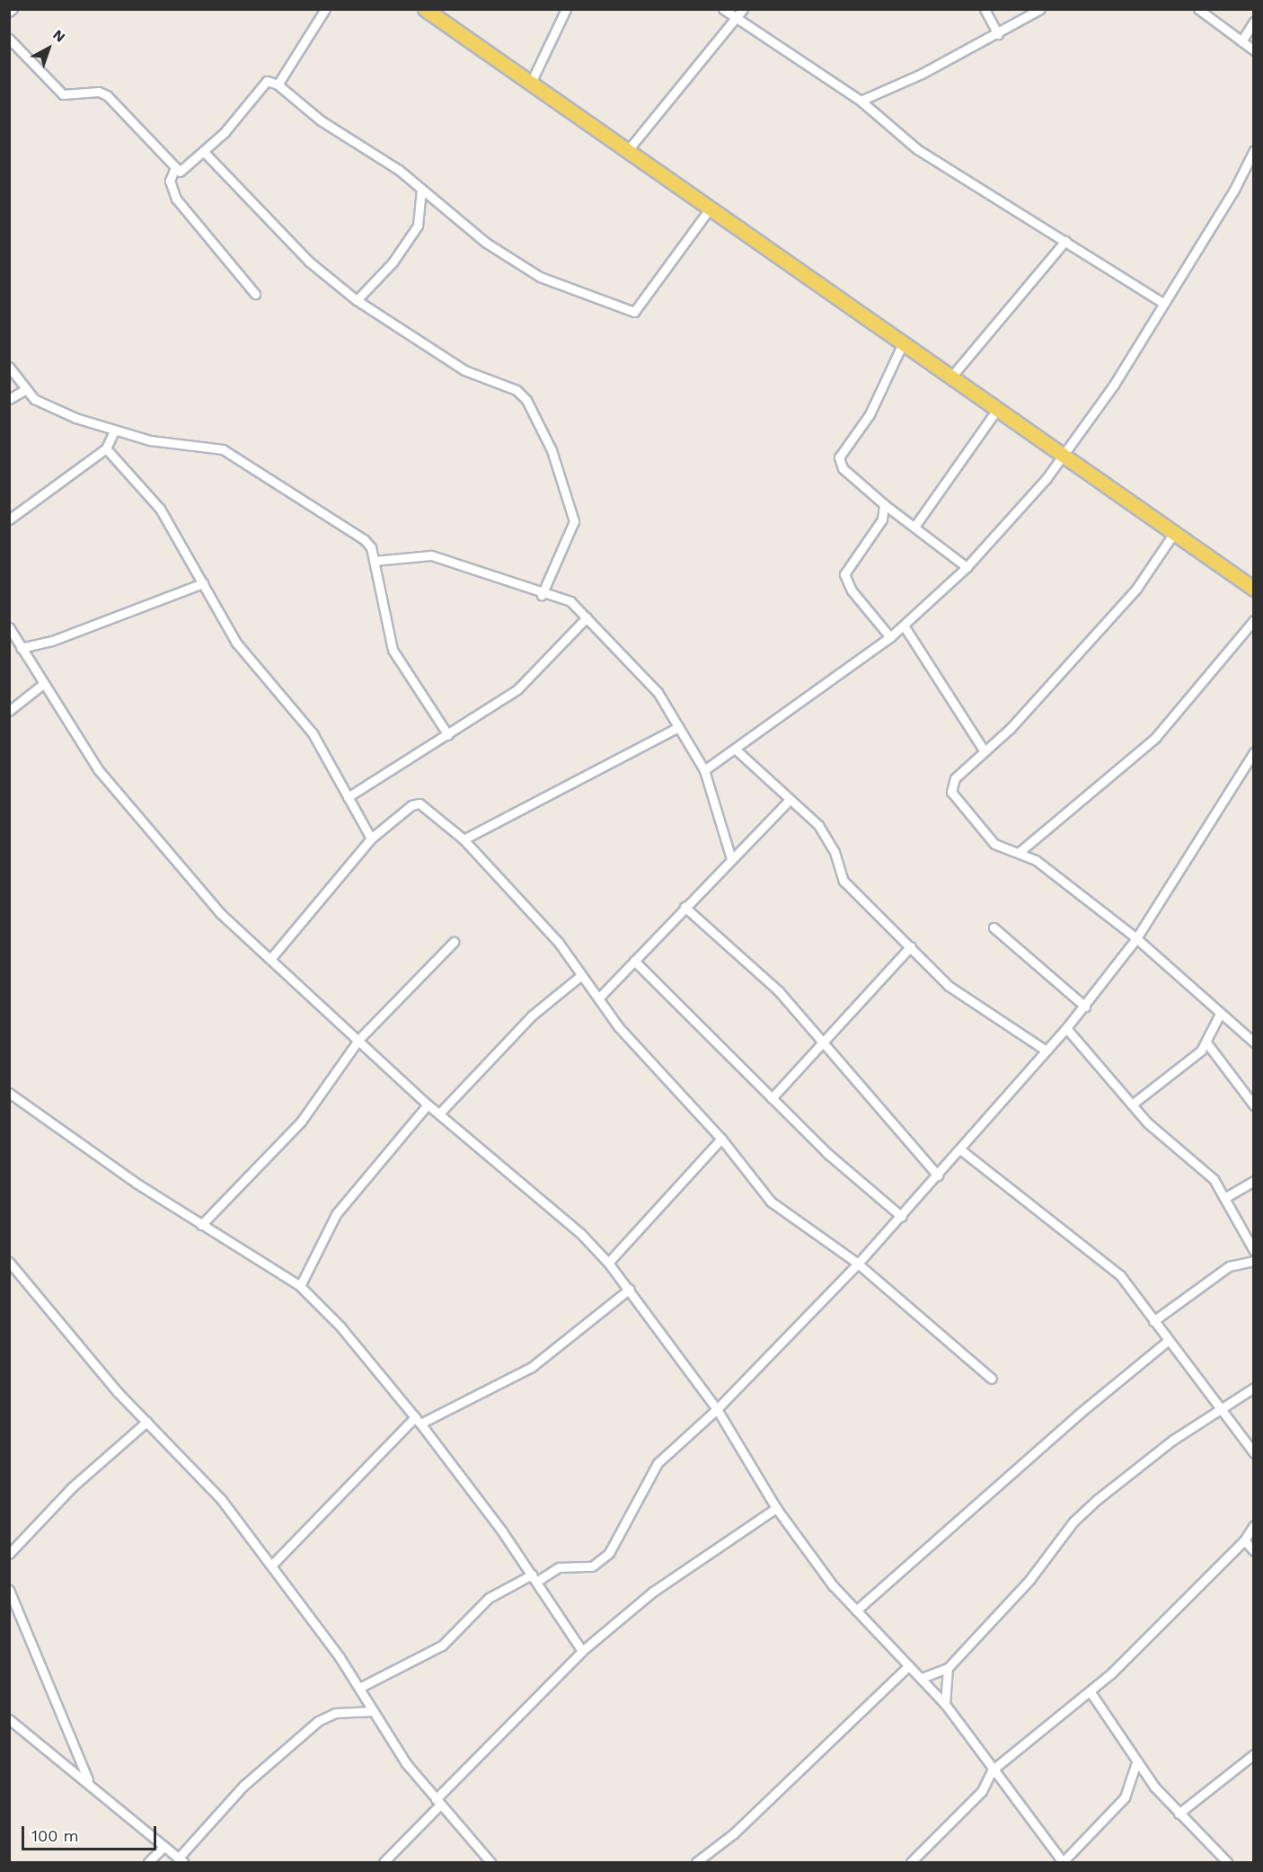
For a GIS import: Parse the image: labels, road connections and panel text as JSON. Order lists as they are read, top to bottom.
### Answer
{
  "scale_bar": "100 m",
  "north": "top right"
}
